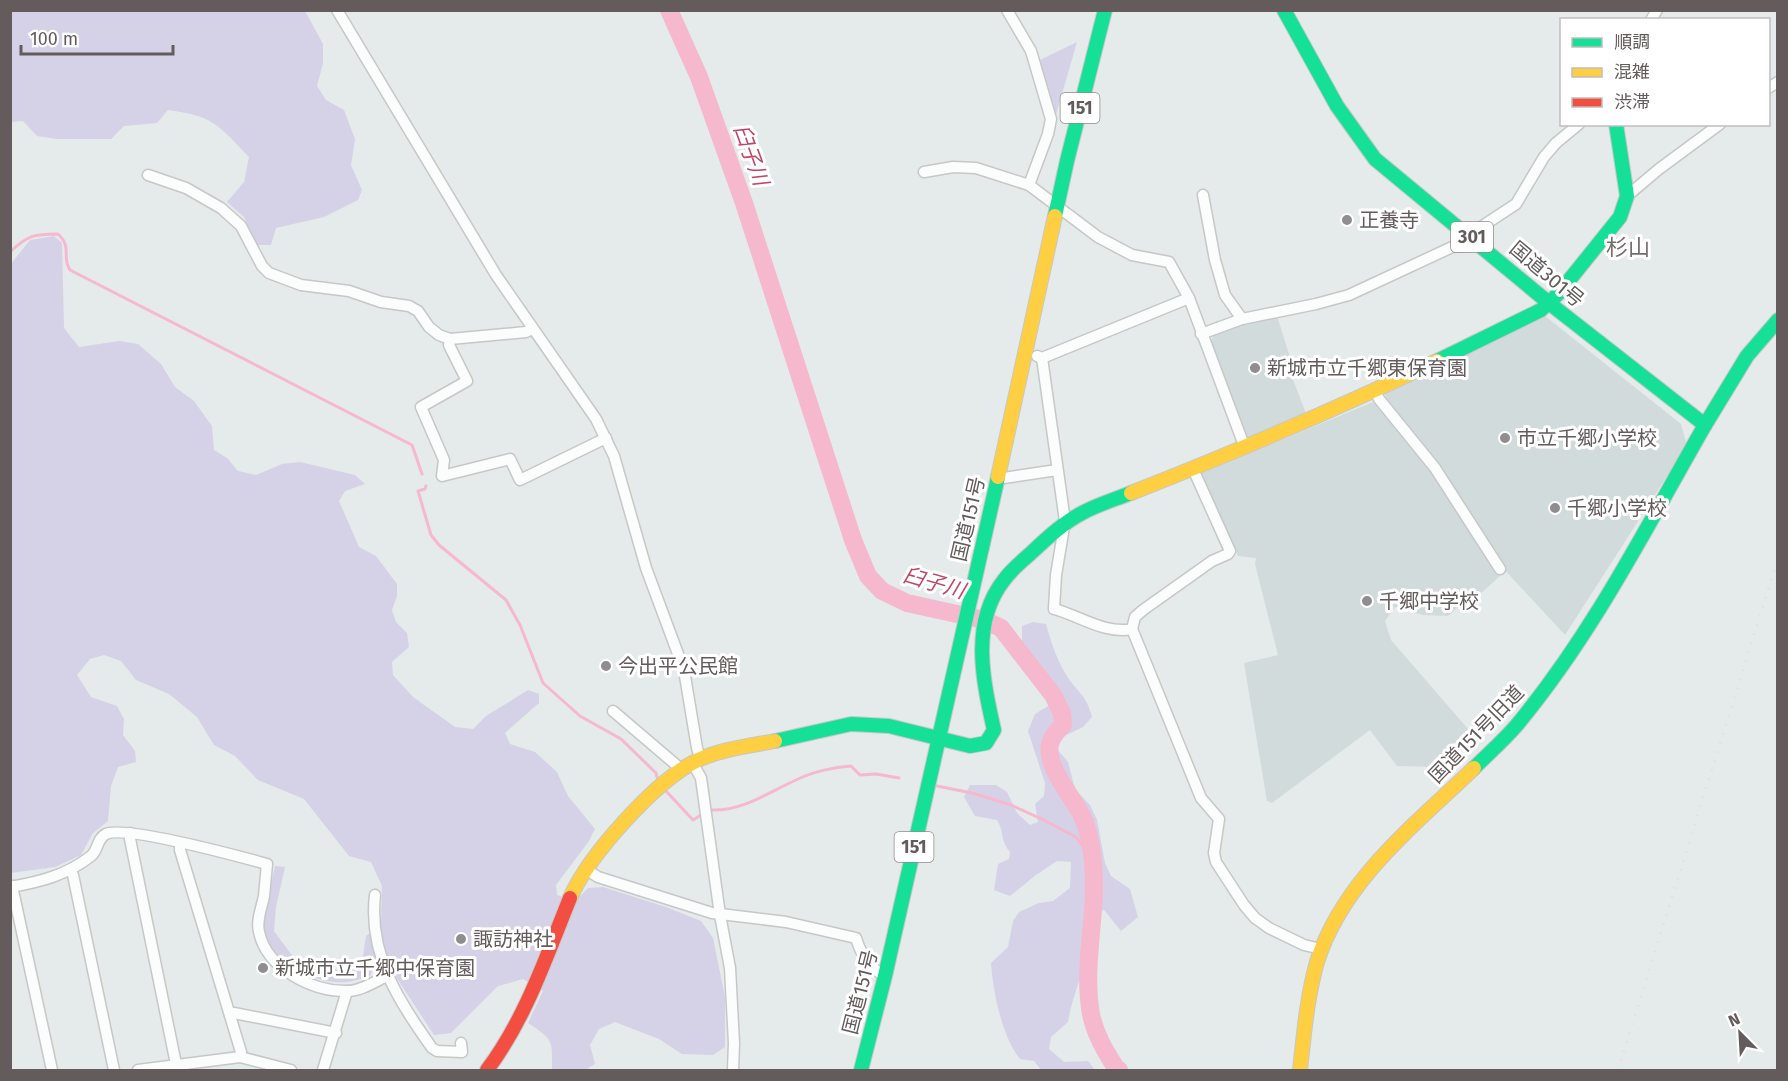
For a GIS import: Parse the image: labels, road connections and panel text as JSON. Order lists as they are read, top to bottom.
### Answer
{
  "streets": {
    "main road": [
      "151",
      "301",
      "国道301号",
      "国道151号",
      "国道151号旧道"
    ]
  },
  "crossings": [
    ["国道301号", "国道151号旧道"]
  ],
  "districts": ["杉山"],
  "water": ["臼子川"],
  "places": [
    "正養寺",
    "新城市立千郷東保育園",
    "市立千郷小学校",
    "千郷小学校",
    "千郷中学校",
    "今出平公民館",
    "諏訪神社",
    "新城市立千郷中保育園"
  ],
  "legend": ["順調", "混雑", "渋滞"],
  "scale_bar": "100 m",
  "north": "top left"
}
